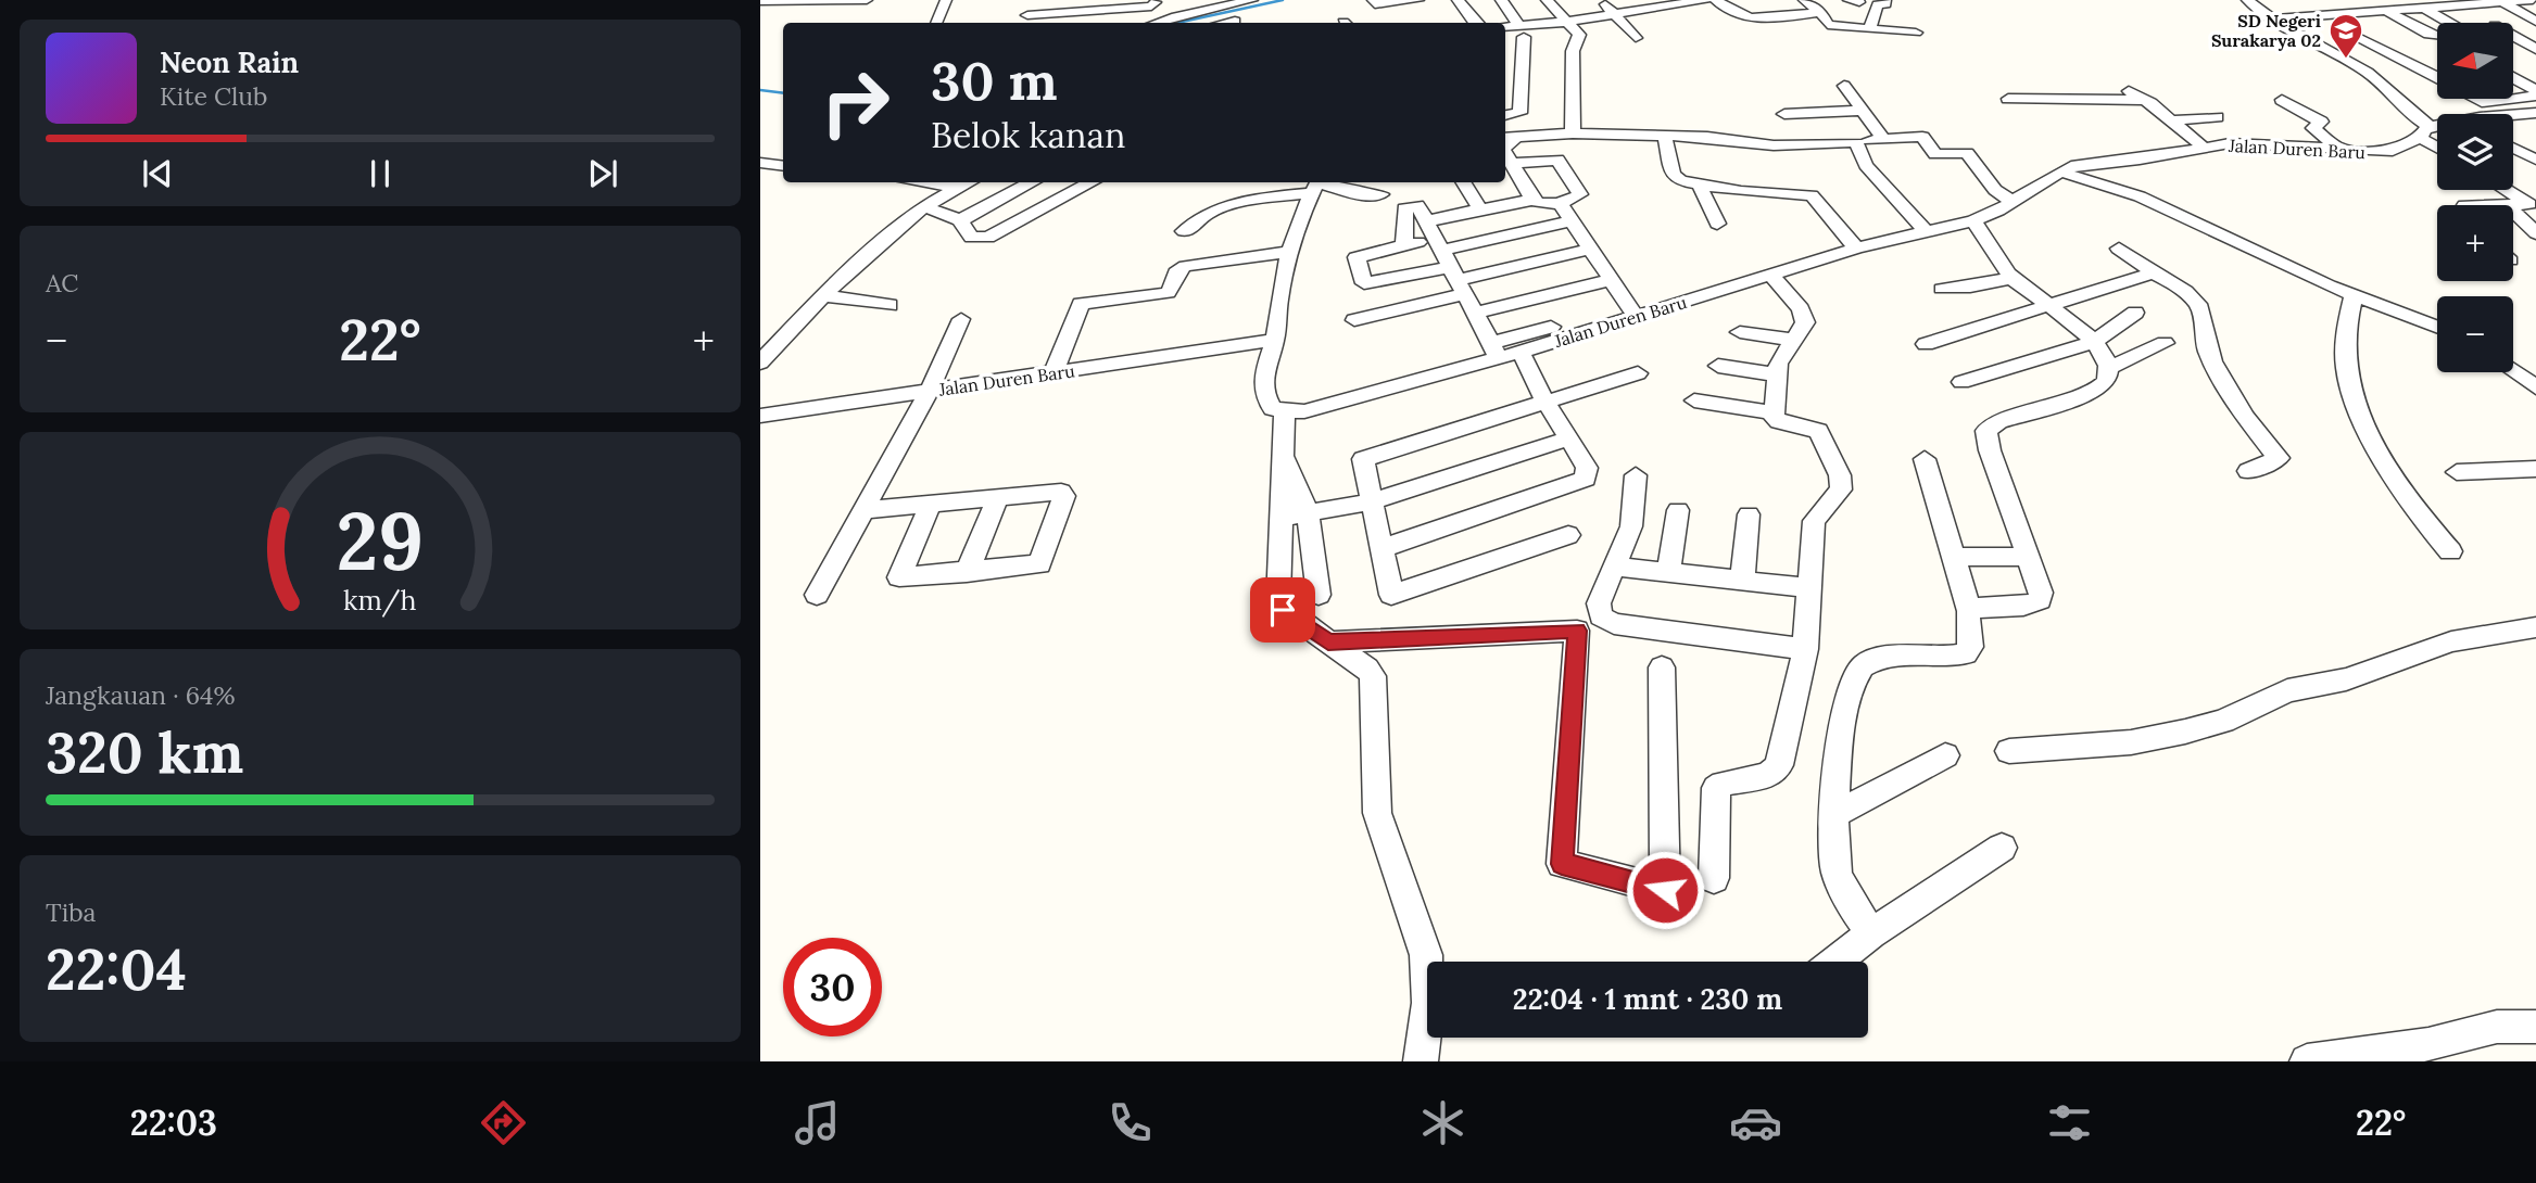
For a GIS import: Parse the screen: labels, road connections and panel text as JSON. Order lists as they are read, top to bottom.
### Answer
{
  "streets": {
    "street": ["Jalan Duren Baru"]
  },
  "places": {
    "school or university": ["SD Negeri Surakarya 02"]
  },
  "north": "left",
  "page": {
    "map_buttons": ["+", "−"],
    "turn": ["30 m", "Belok kanan"],
    "song": ["Neon Rain", "Kite Club"],
    "tile": [
      "AC",
      ["Jangkauan · 64%", "320 km"],
      ["Tiba", "22:04"]
    ],
    "heat": ["−", "22°", "+"],
    "limit": "30",
    "trip": "22:04 · 1 mnt · 230 m",
    "tabs": ["22:03", "22°"],
    "gauge": ["29", "km/h"]
  }
}
